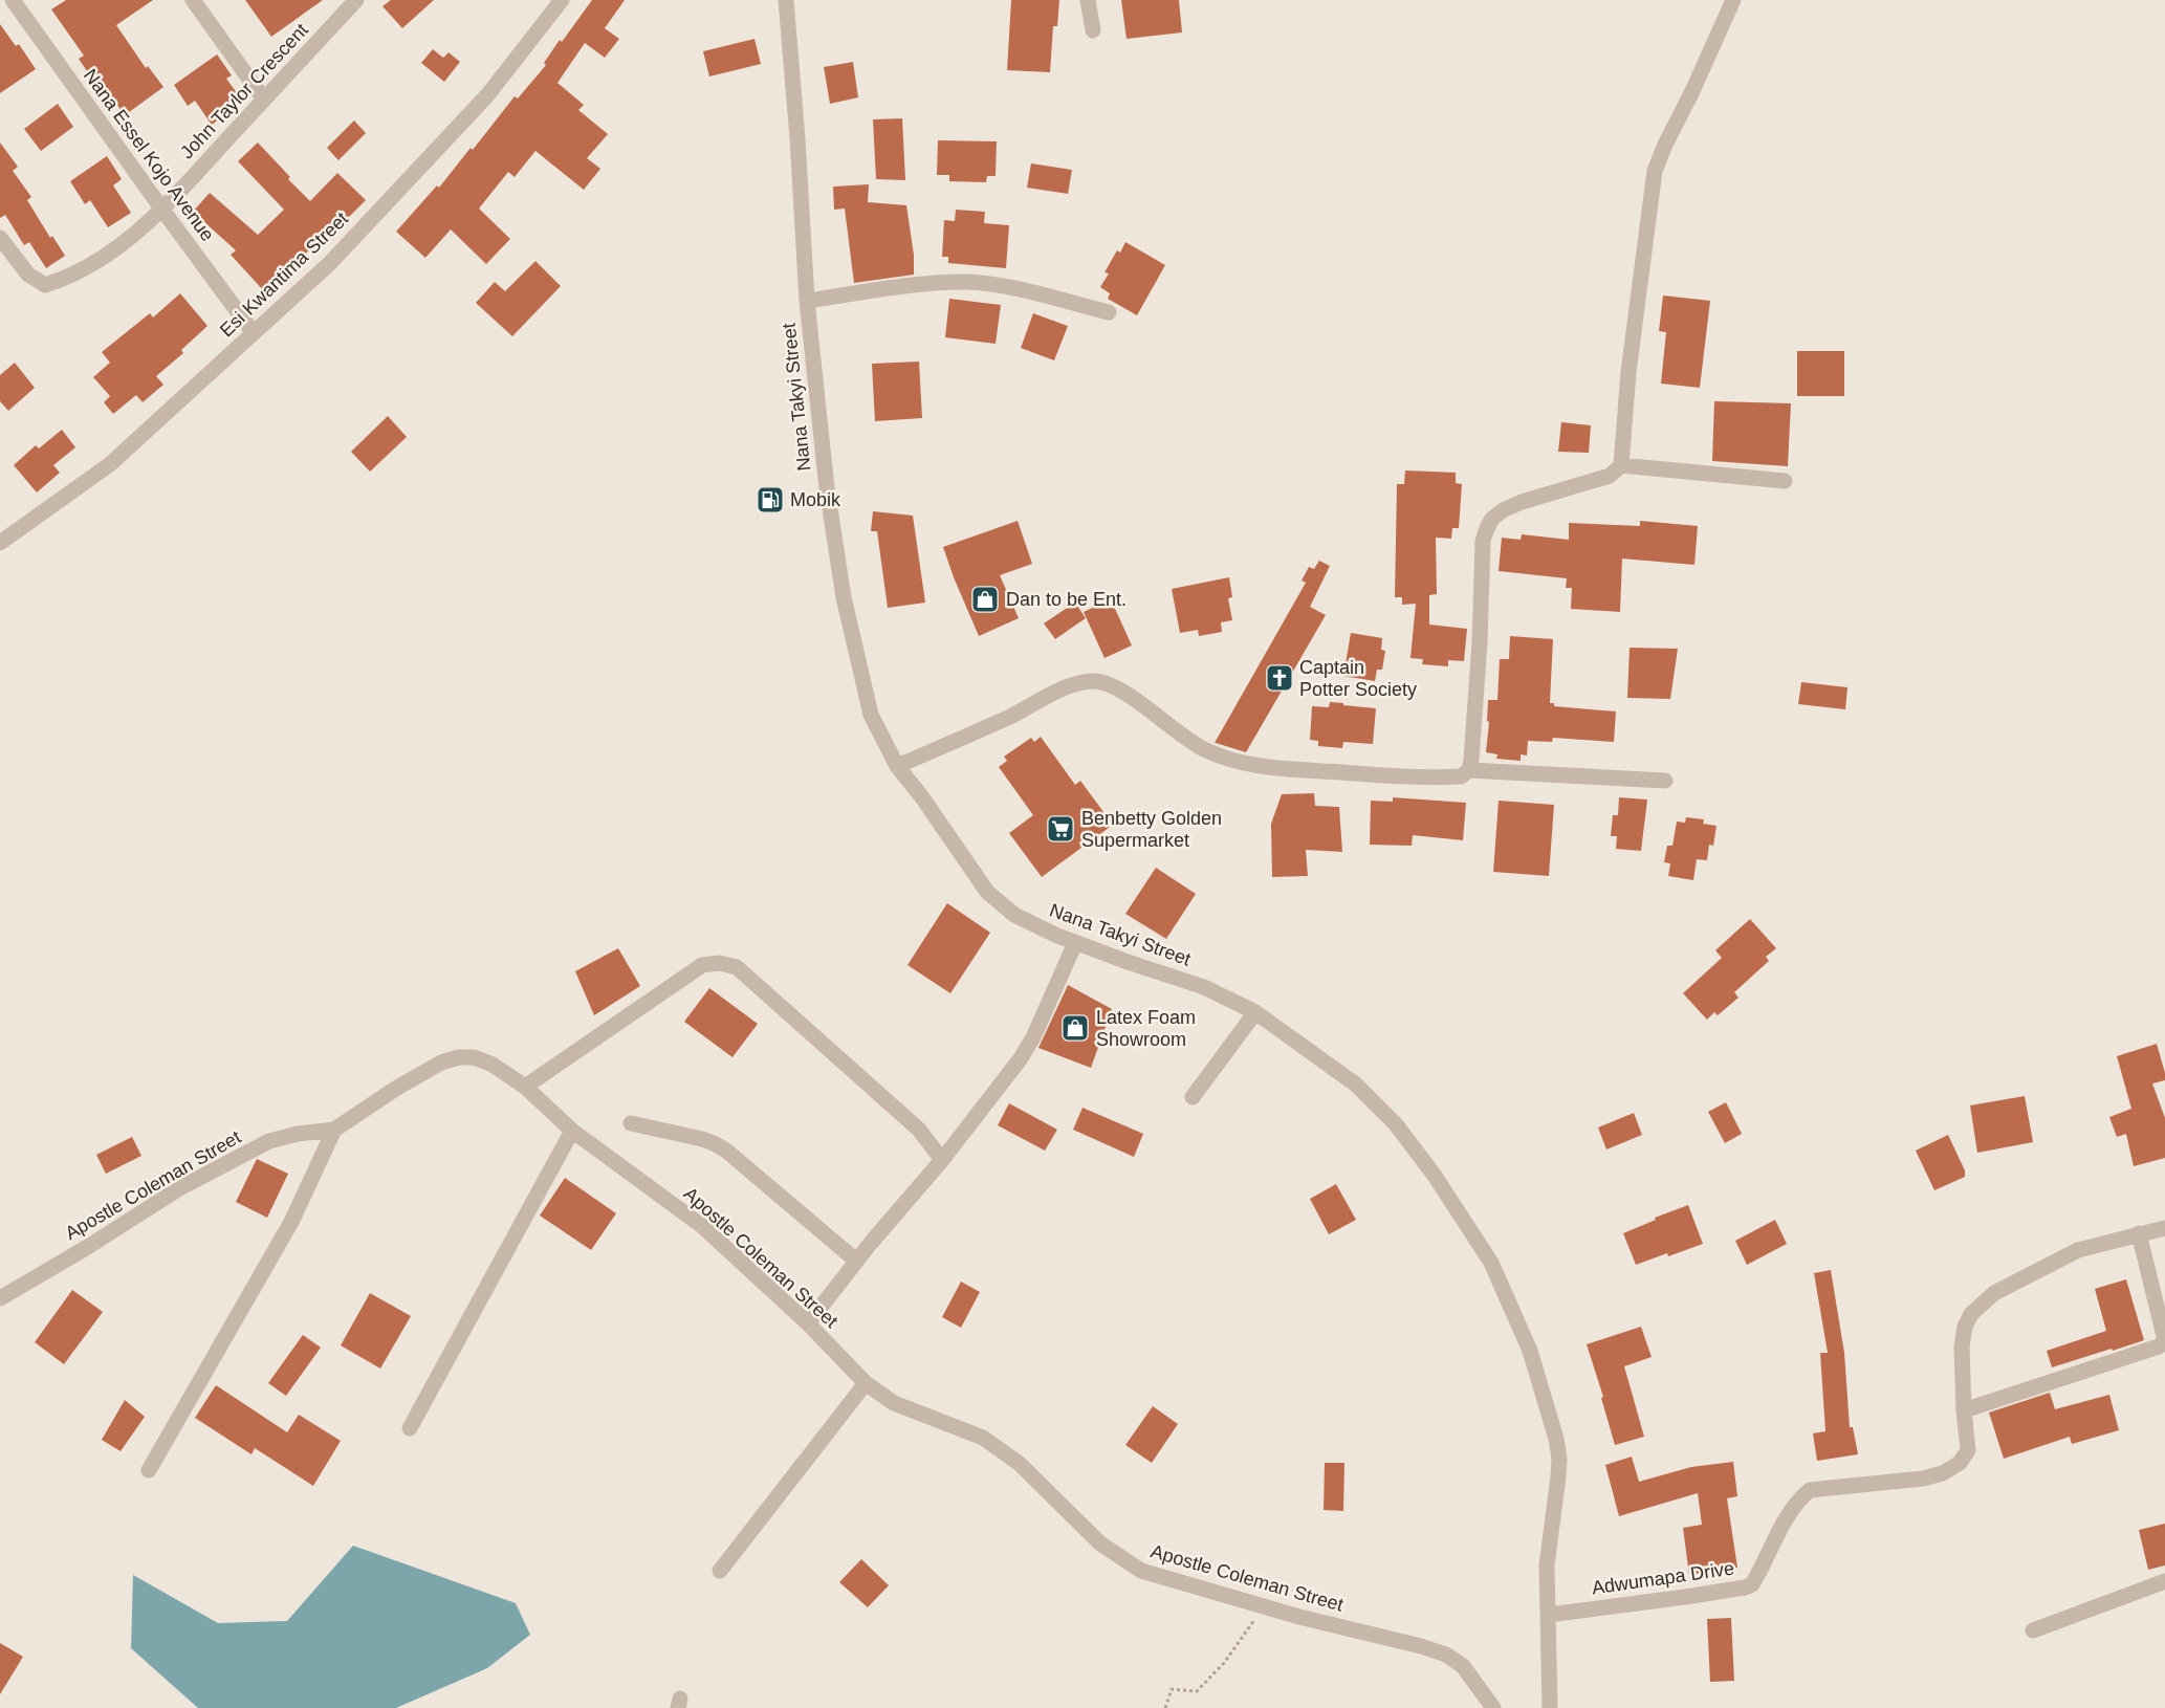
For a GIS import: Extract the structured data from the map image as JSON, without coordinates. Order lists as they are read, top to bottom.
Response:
{
  "streets": {
    "street": [
      "John Taylor Crescent",
      "Nana Essel Kojo Avenue",
      "Esi Kwantima Street",
      "Nana Takyi Street",
      "Apostle Coleman Street",
      "Adwumapa Drive"
    ]
  },
  "crossings": [
    ["John Taylor Crescent", "Nana Essel Kojo Avenue"],
    ["Nana Essel Kojo Avenue", "Esi Kwantima Street"],
    ["Nana Takyi Street", "Adwumapa Drive"]
  ],
  "places": {
    "fuel station": ["Mobik"],
    "shop": ["Dan to be Ent.", "Latex Foam Showroom"],
    "church": ["Captain Potter Society"],
    "supermarket": ["Benbetty Golden Supermarket"]
  }
}
